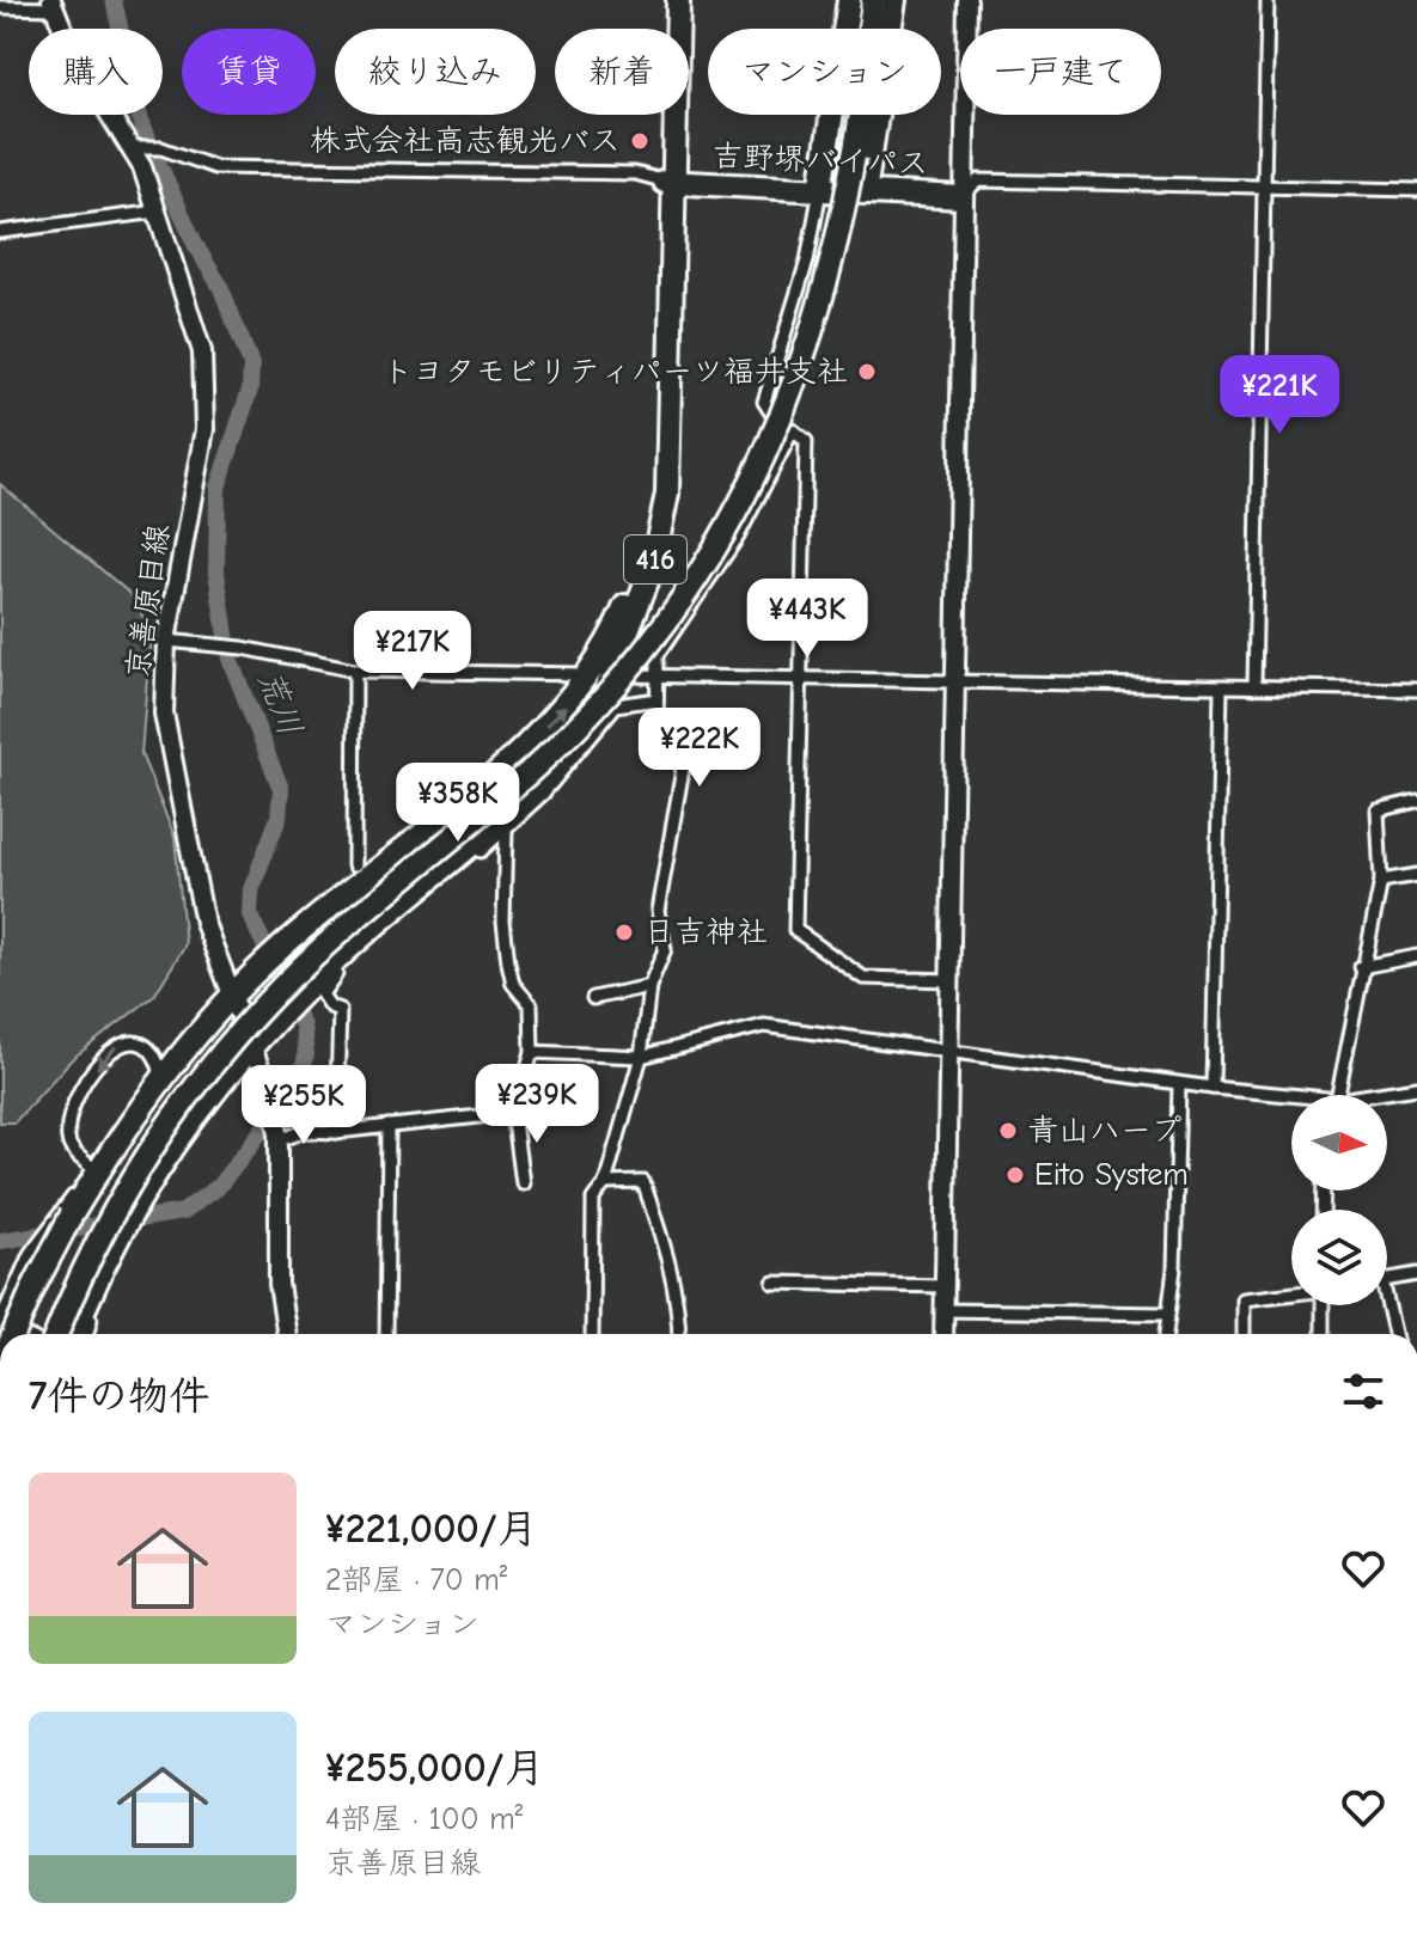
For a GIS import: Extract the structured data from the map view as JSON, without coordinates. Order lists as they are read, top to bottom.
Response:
{
  "streets": {
    "highway": ["吉野堺バイパス", "416"],
    "main road": ["京善原目線"]
  },
  "crossings": [
    ["吉野堺バイパス", "京善原目線"]
  ],
  "water": ["荒川"],
  "places": [
    "株式会社高志観光バス",
    "トヨタモビリティパーツ福井支社",
    "日吉神社",
    "青山ハープ",
    "Eito System"
  ],
  "north": "right",
  "page": {
    "chip": [
      "購入",
      "賃貸",
      "絞り込み",
      "新着",
      "マンション",
      "一戸建て"
    ],
    "price": [
      "¥221K",
      "¥443K",
      "¥217K",
      "¥222K",
      "¥358K",
      "¥239K",
      "¥255K"
    ],
    "heading": "7件の物件",
    "list": [
      {
        "name": "¥221,000/月",
        "note": "2部屋 · 70 m² · マンション"
      },
      {
        "name": "¥255,000/月",
        "note": "4部屋 · 100 m² · 京善原目線"
      }
    ]
  }
}
